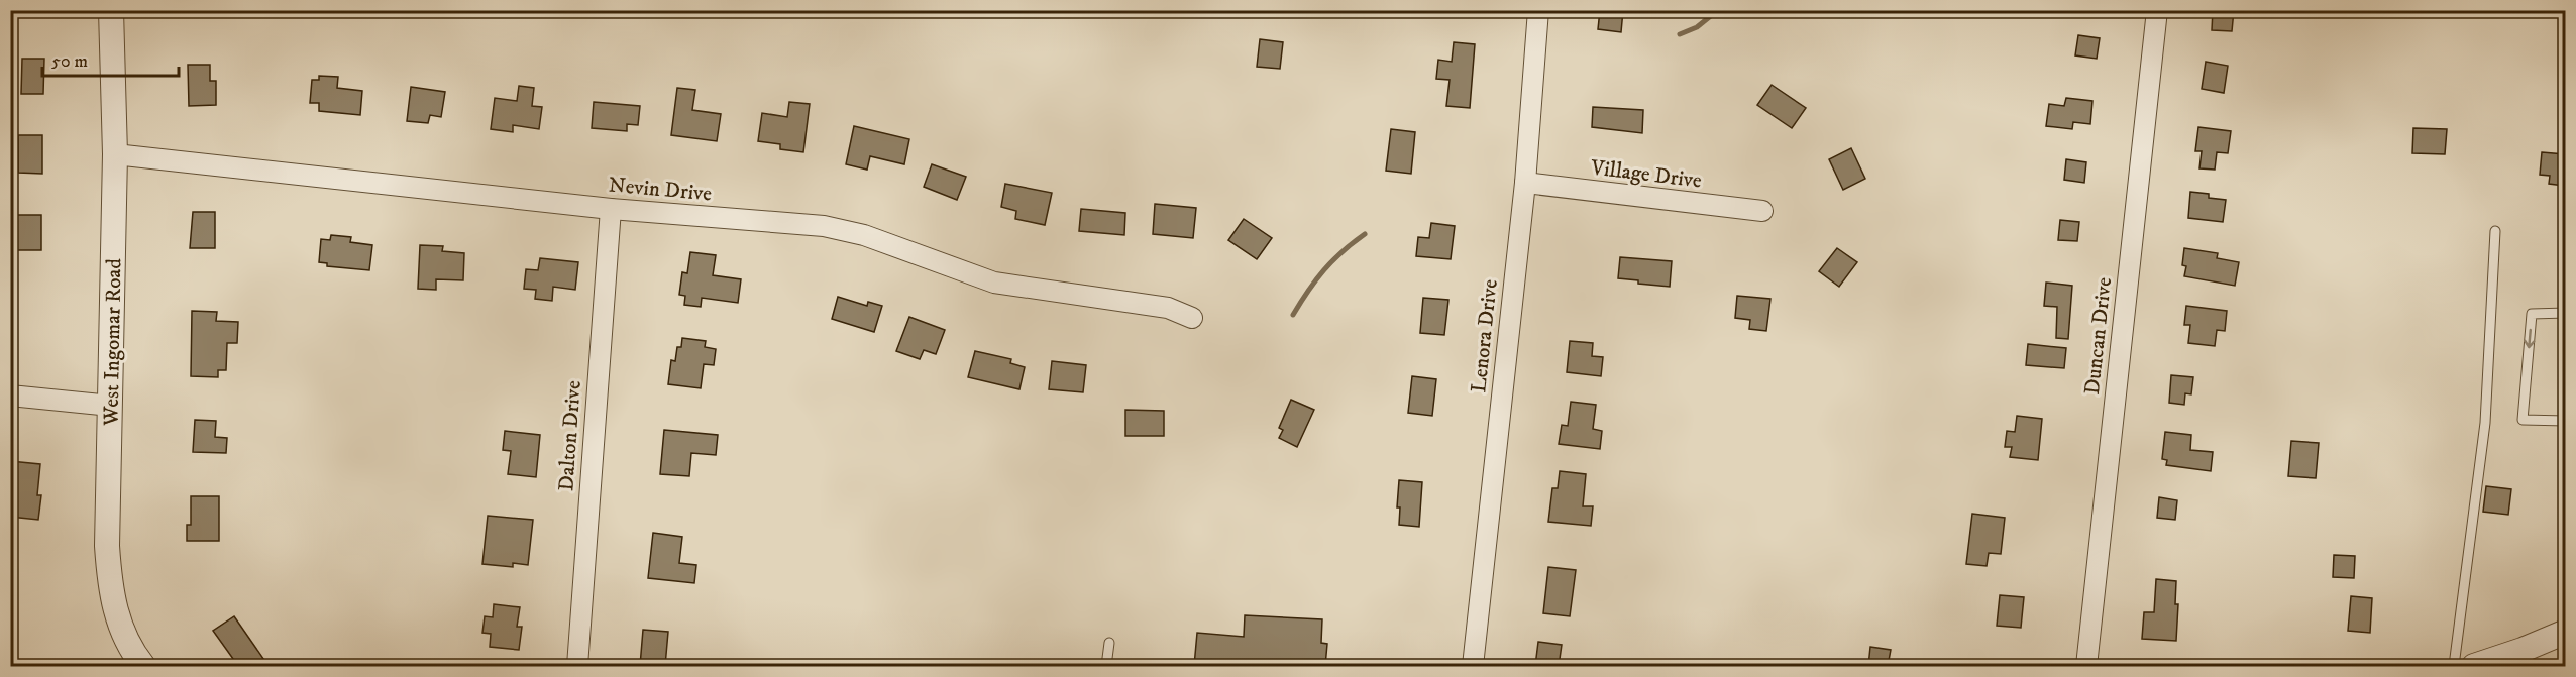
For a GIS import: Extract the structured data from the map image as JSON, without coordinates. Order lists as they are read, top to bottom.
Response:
{
  "streets": {
    "street": [
      "Village Drive",
      "Nevin Drive",
      "Lenora Drive",
      "Duncan Drive",
      "West Ingomar Road",
      "Dalton Drive"
    ]
  },
  "crossings": [
    ["Village Drive", "Lenora Drive"],
    ["Nevin Drive", "West Ingomar Road"],
    ["Nevin Drive", "Dalton Drive"]
  ],
  "scale_bar": "50 m"
}
